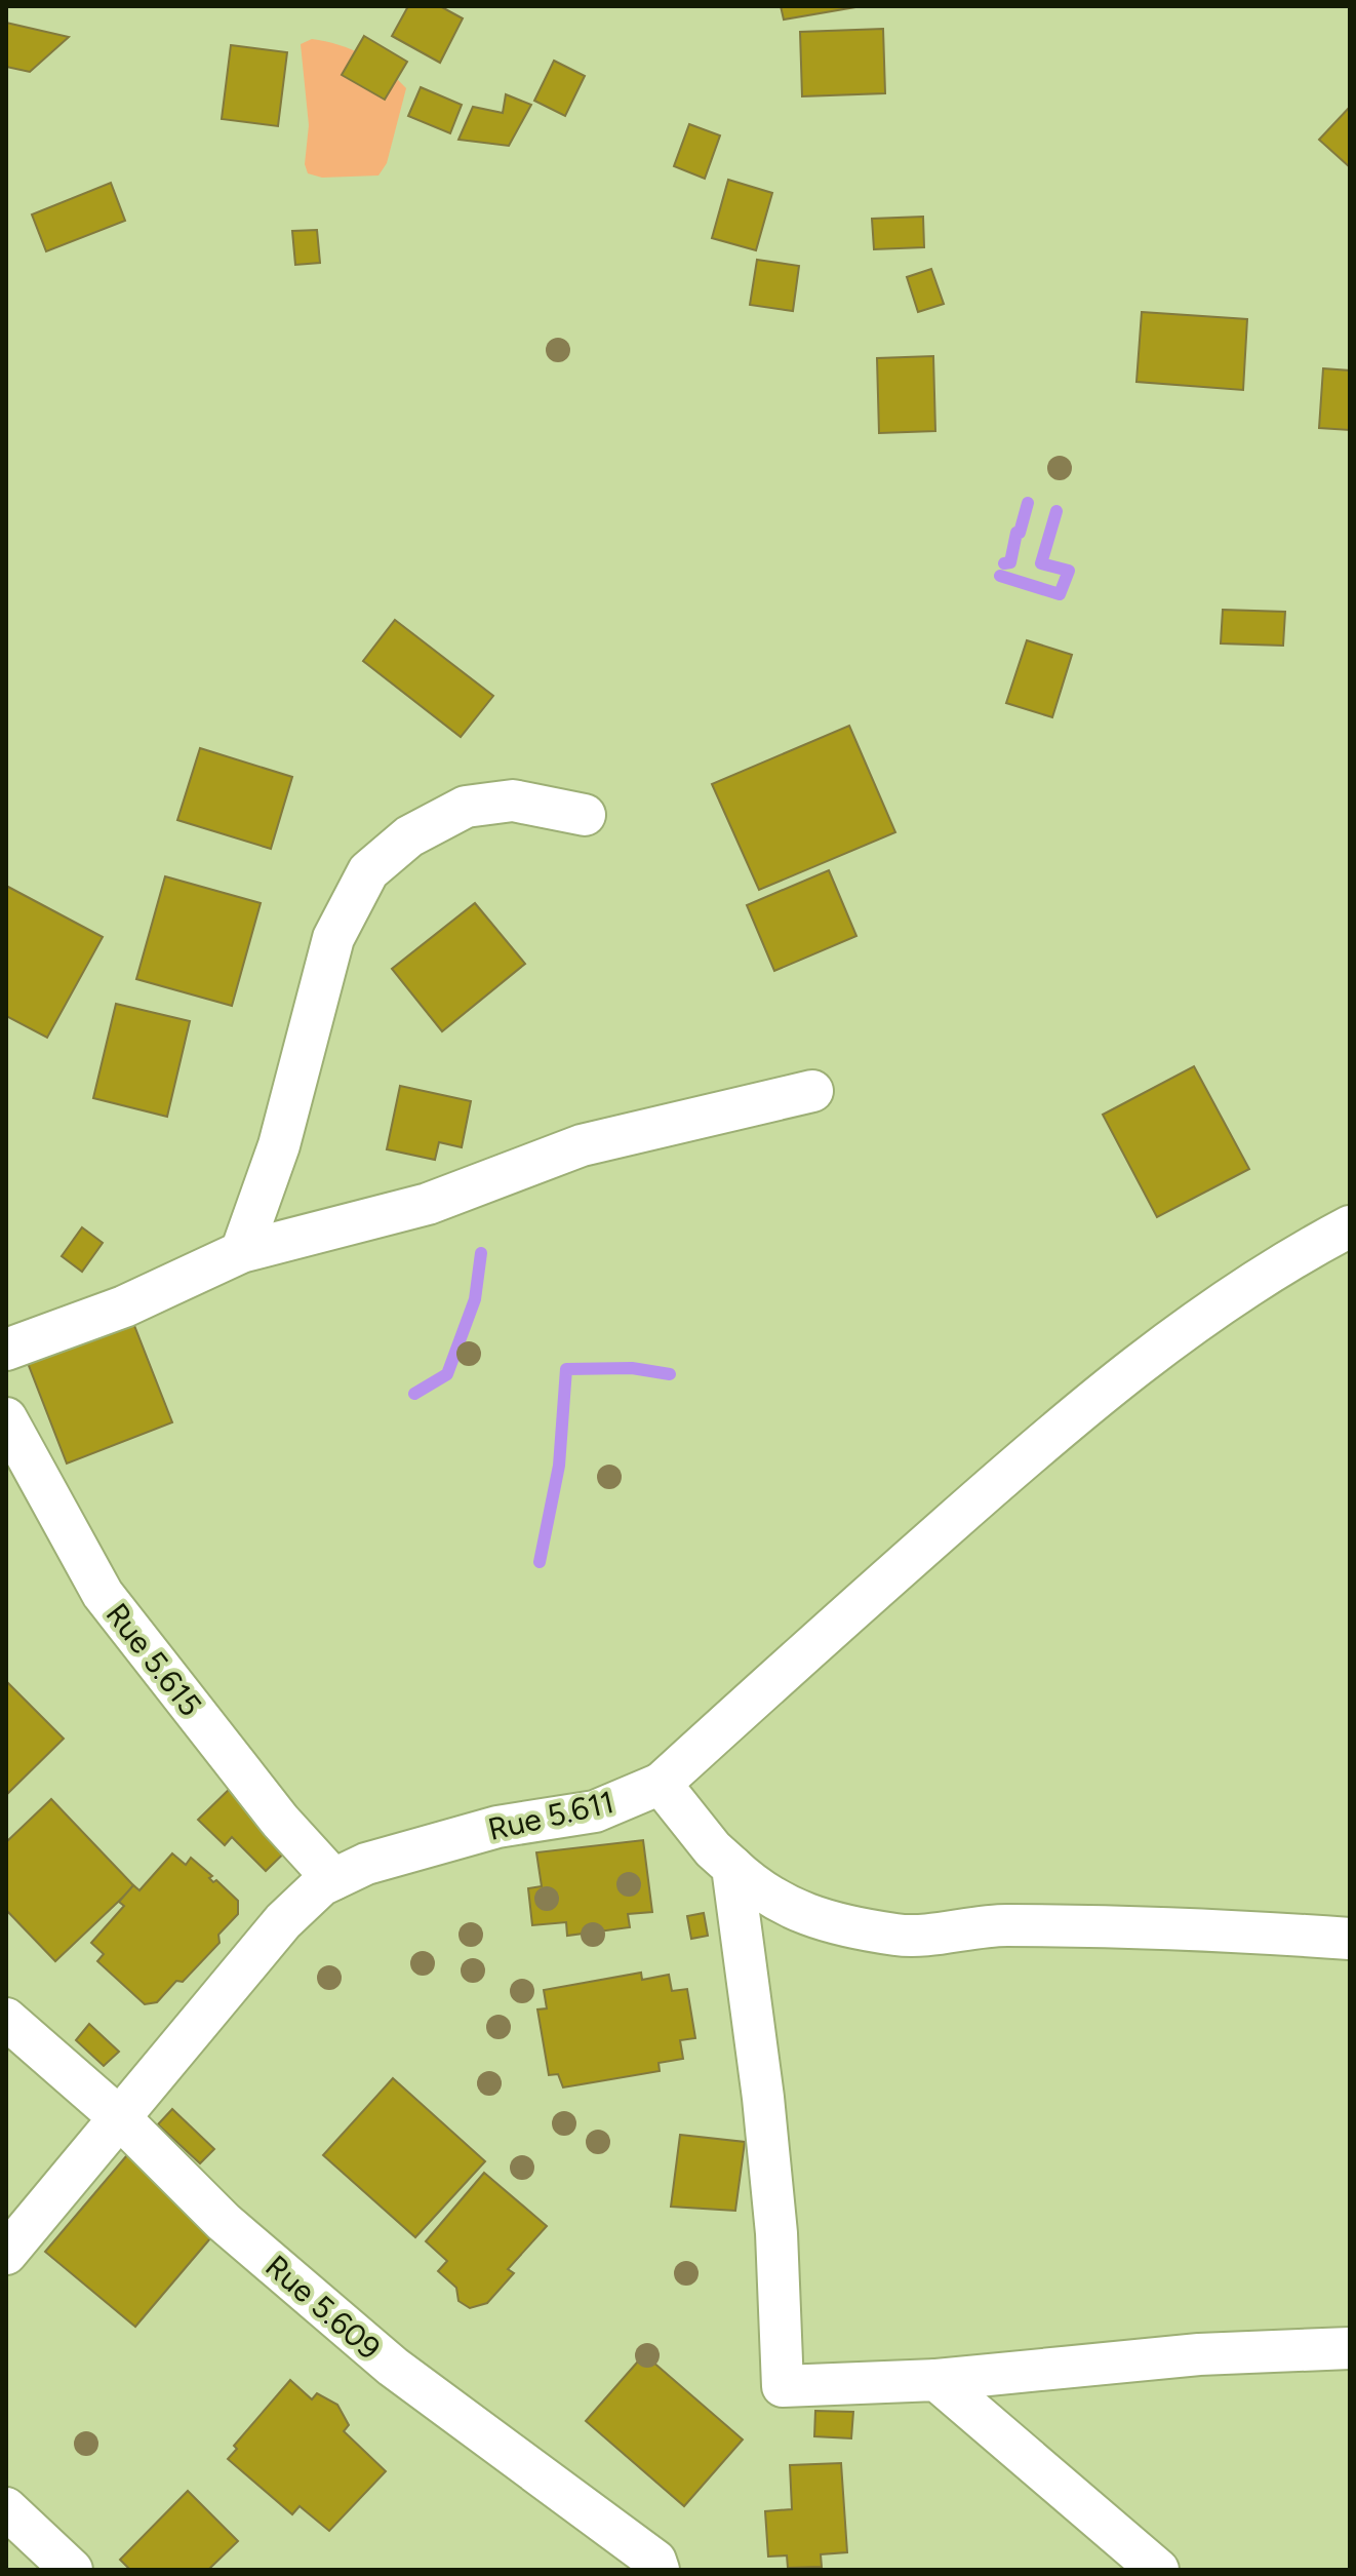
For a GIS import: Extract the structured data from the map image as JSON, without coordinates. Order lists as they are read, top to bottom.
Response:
{
  "streets": {
    "street": ["Rue 5.615", "Rue 5.611", "Rue 5.609"]
  },
  "crossings": [
    ["Rue 5.615", "Rue 5.611"],
    ["Rue 5.611", "Rue 5.609"]
  ]
}
